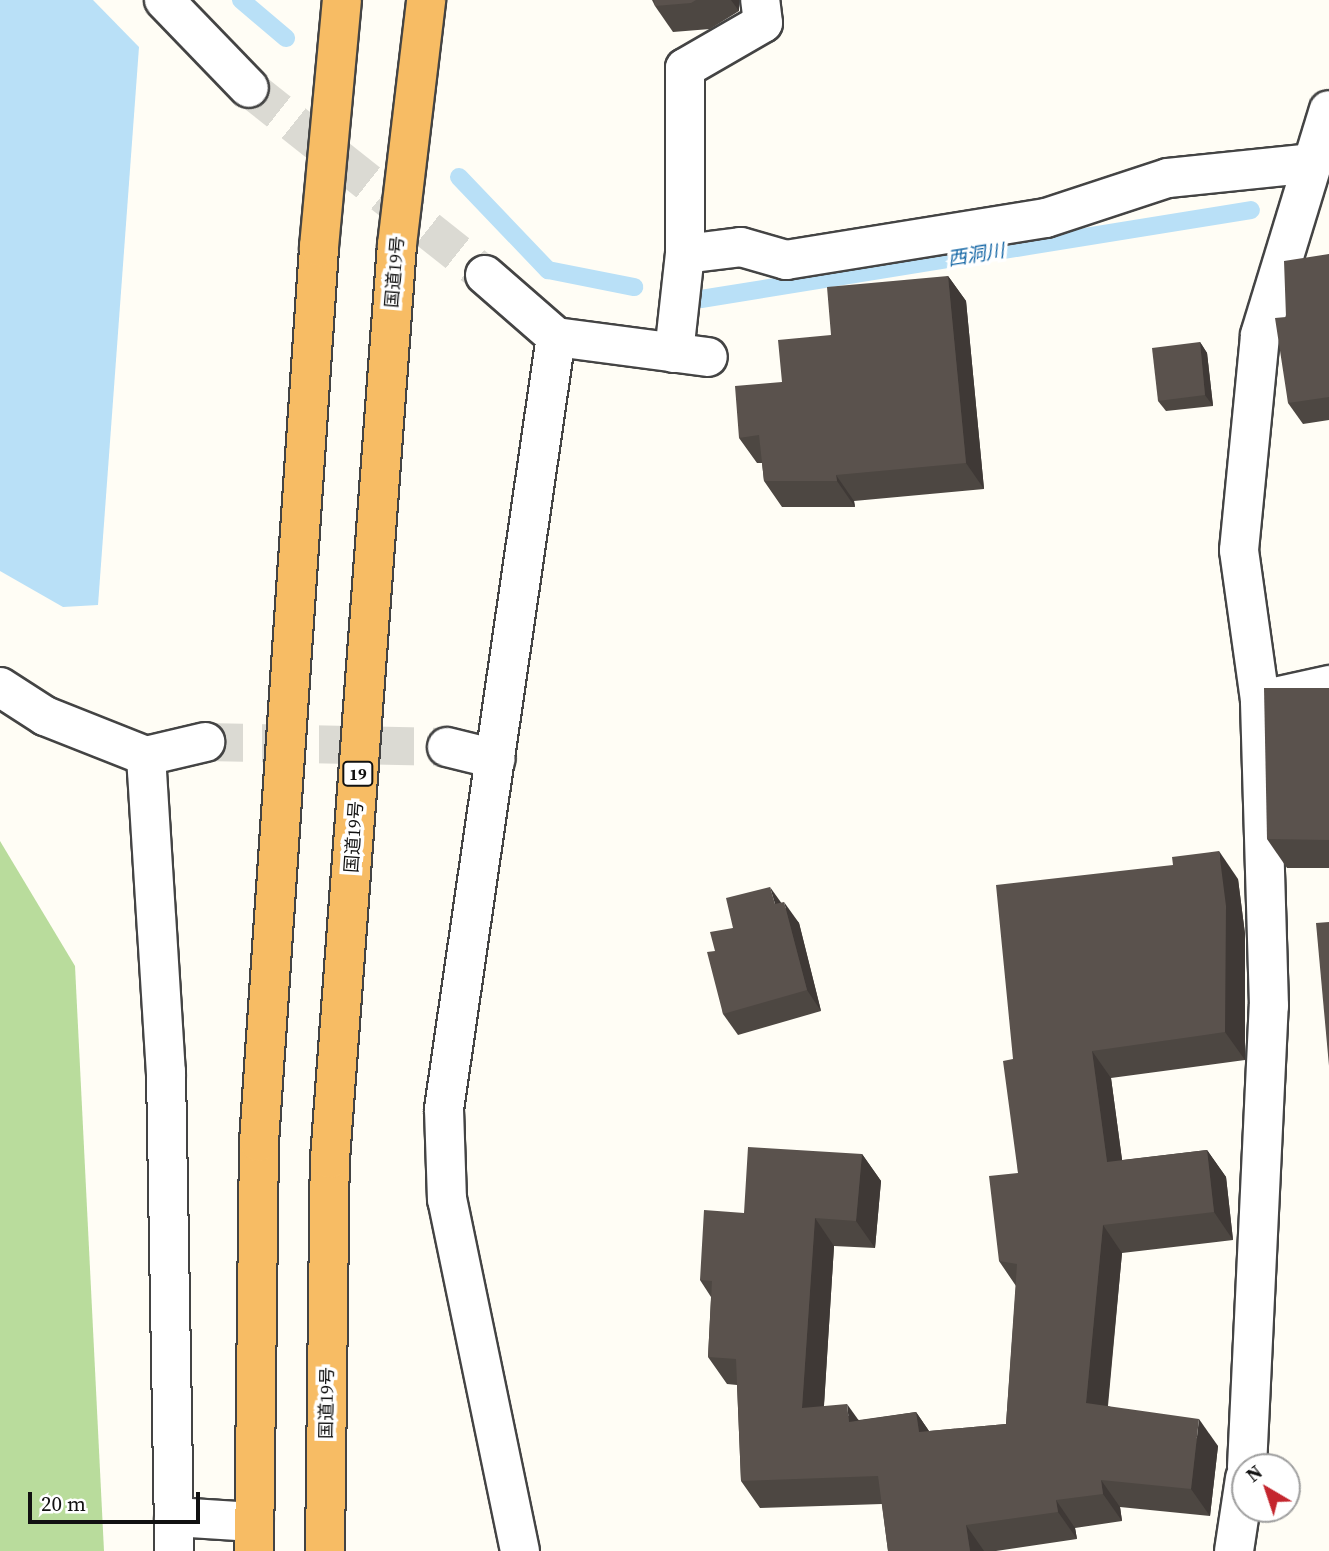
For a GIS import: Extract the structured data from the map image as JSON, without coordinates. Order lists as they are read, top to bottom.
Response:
{
  "streets": {
    "highway": ["国道19号", "19"]
  },
  "water": ["西洞川"],
  "scale_bar": "20 m",
  "north": "top left"
}
